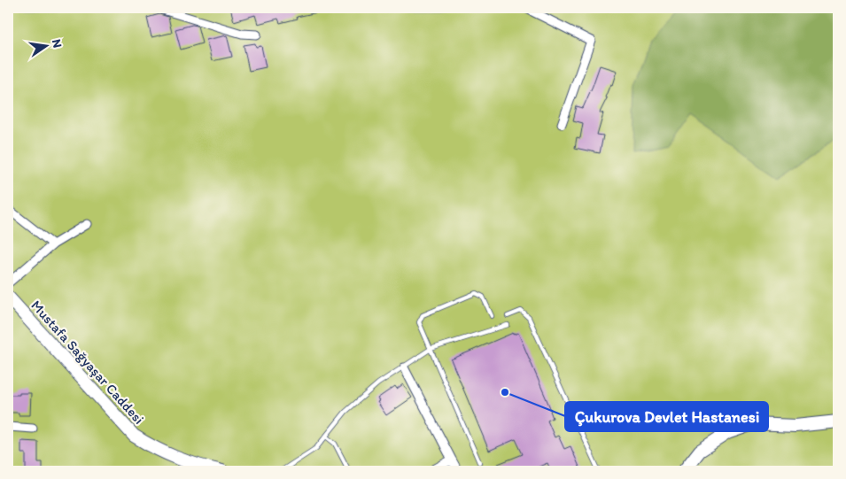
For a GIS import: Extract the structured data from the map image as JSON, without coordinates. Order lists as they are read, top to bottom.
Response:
{
  "streets": {
    "street": ["Mustafa Sağyaşar Caddesi"]
  },
  "places": ["Çukurova Devlet Hastanesi"],
  "north": "right"
}
